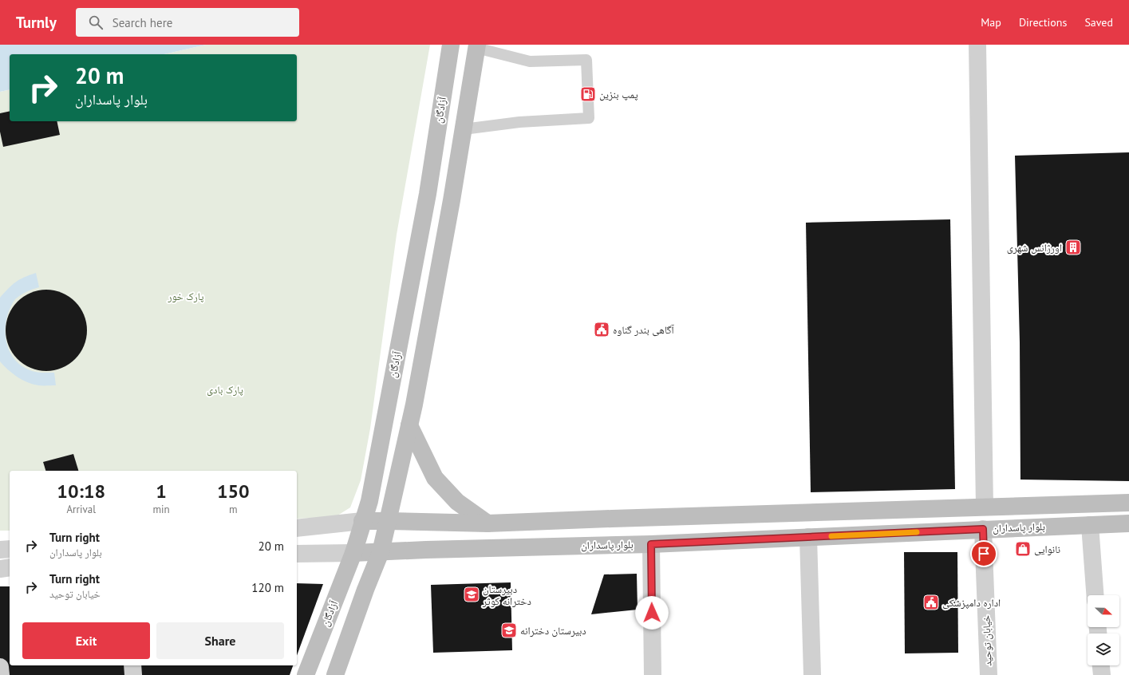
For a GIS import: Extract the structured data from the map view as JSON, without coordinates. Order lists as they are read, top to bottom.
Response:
{
  "streets": {
    "main road": ["آزادگان", "بلوار پاسداران"],
    "street": ["خیابان توحید"]
  },
  "crossings": [
    ["آزادگان", "بلوار پاسداران"],
    ["بلوار پاسداران", "خیابان توحید"]
  ],
  "parks": ["پارک خور", "پارک بادی"],
  "places": {
    "fuel station": ["پمپ بنزین"],
    "building": ["اورژانس شهری"],
    "public building": ["آگاهی بندر گناوه", "اداره دامپزشکی"],
    "shop": ["نانوایی"],
    "school or university": ["دبیرستان دخترانه کوثر", "دبیرستان دخترانه"]
  },
  "north": "right",
  "page": {
    "header": "Turnly",
    "search": "Search here",
    "nav": ["Map", "Directions", "Saved"],
    "turn": ["20 m", "بلوار پاسداران"],
    "eta": [
      "10:18",
      "Arrival",
      "1",
      "min",
      "150",
      "m"
    ],
    "list": [
      {
        "name": "Turn right",
        "note": "بلوار پاسداران",
        "value": "20 m"
      },
      {
        "name": "Turn right",
        "note": "خیابان توحید",
        "value": "120 m"
      }
    ],
    "buttons": ["Exit", "Share"]
  }
}
